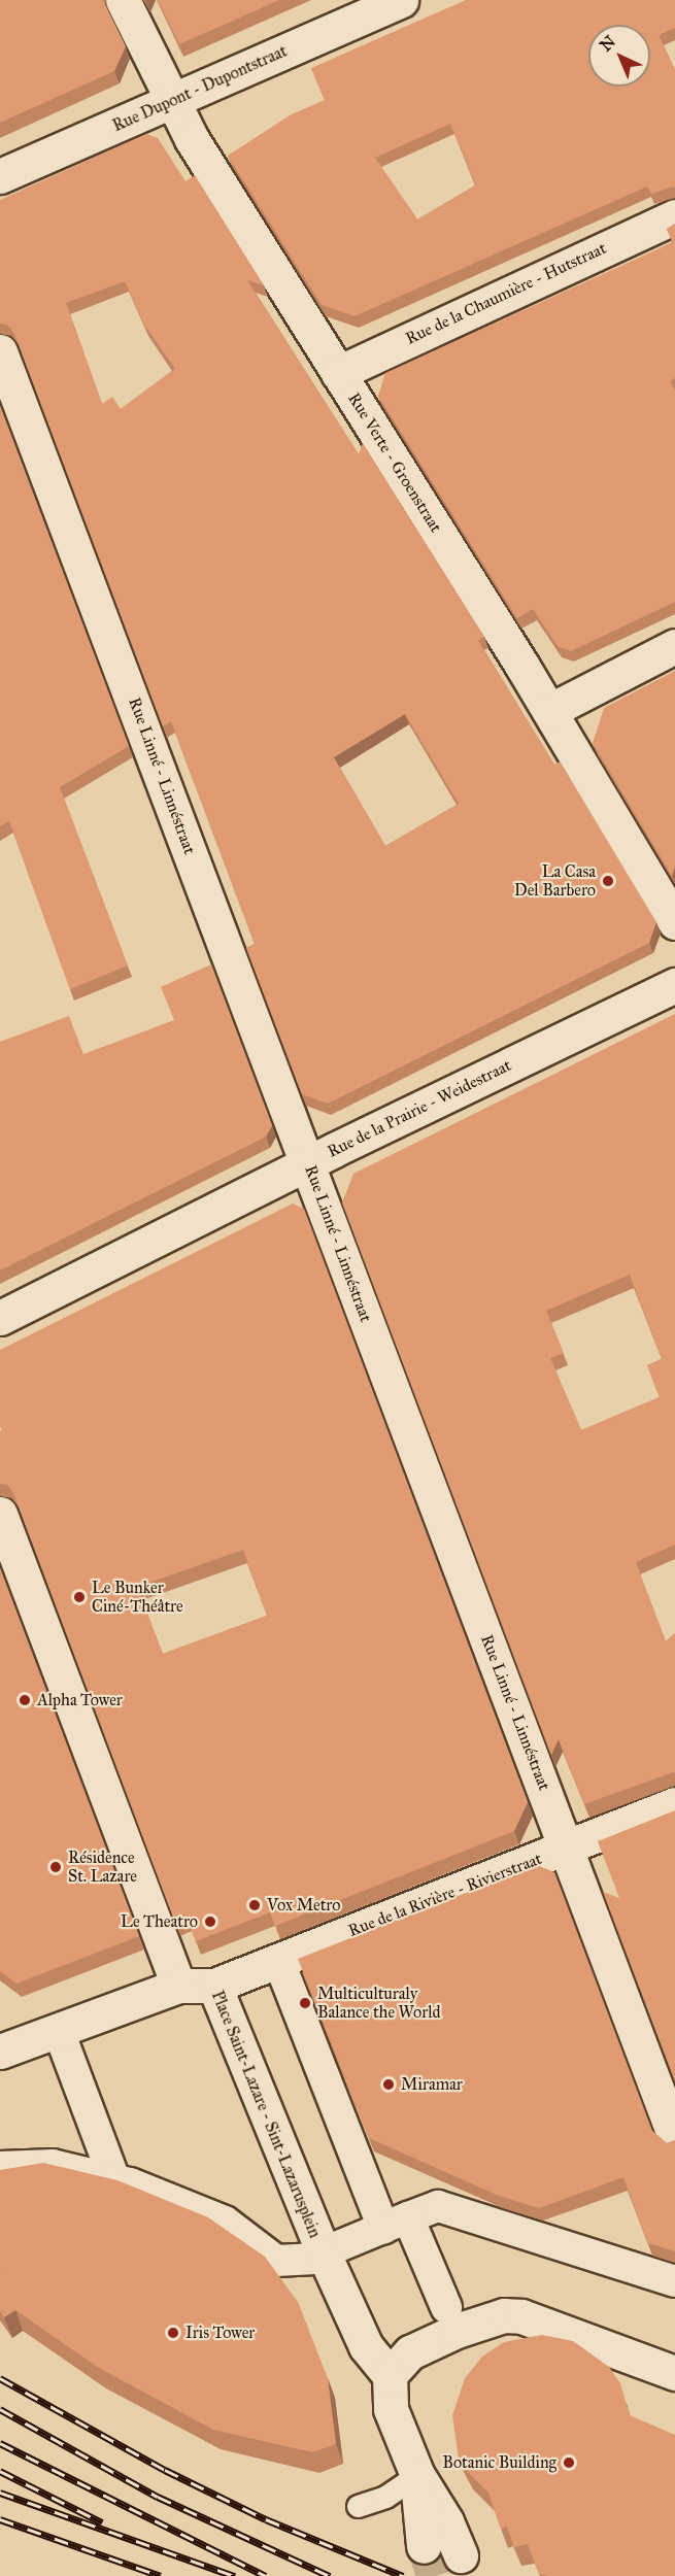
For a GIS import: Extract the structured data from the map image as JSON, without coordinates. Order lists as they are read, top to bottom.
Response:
{
  "streets": {
    "street": [
      "Rue Dupont - Dupontstraat",
      "Rue de la Chaumière - Hutstraat",
      "Rue Verte - Groenstraat",
      "Rue Linné - Linnéstraat",
      "Rue de la Prairie - Weidestraat",
      "Rue de la Rivière - Rivierstraat",
      "Place Saint-Lazare - Sint-Lazarusplein"
    ]
  },
  "crossings": [
    ["Rue Dupont - Dupontstraat", "Rue Verte - Groenstraat"],
    ["Rue de la Chaumière - Hutstraat", "Rue Verte - Groenstraat"],
    ["Rue Linné - Linnéstraat", "Rue de la Prairie - Weidestraat"],
    ["Rue Linné - Linnéstraat", "Rue de la Rivière - Rivierstraat"],
    ["Rue de la Rivière - Rivierstraat", "Place Saint-Lazare - Sint-Lazarusplein"]
  ],
  "places": [
    "La Casa Del Barbero",
    "Le Bunker Ciné-Théâtre",
    "Alpha Tower",
    "Résidence St. Lazare",
    "Vox Metro",
    "Le Theatro",
    "Multiculturaly Balance the World",
    "Miramar",
    "Iris Tower",
    "Botanic Building"
  ],
  "north": "top left"
}
